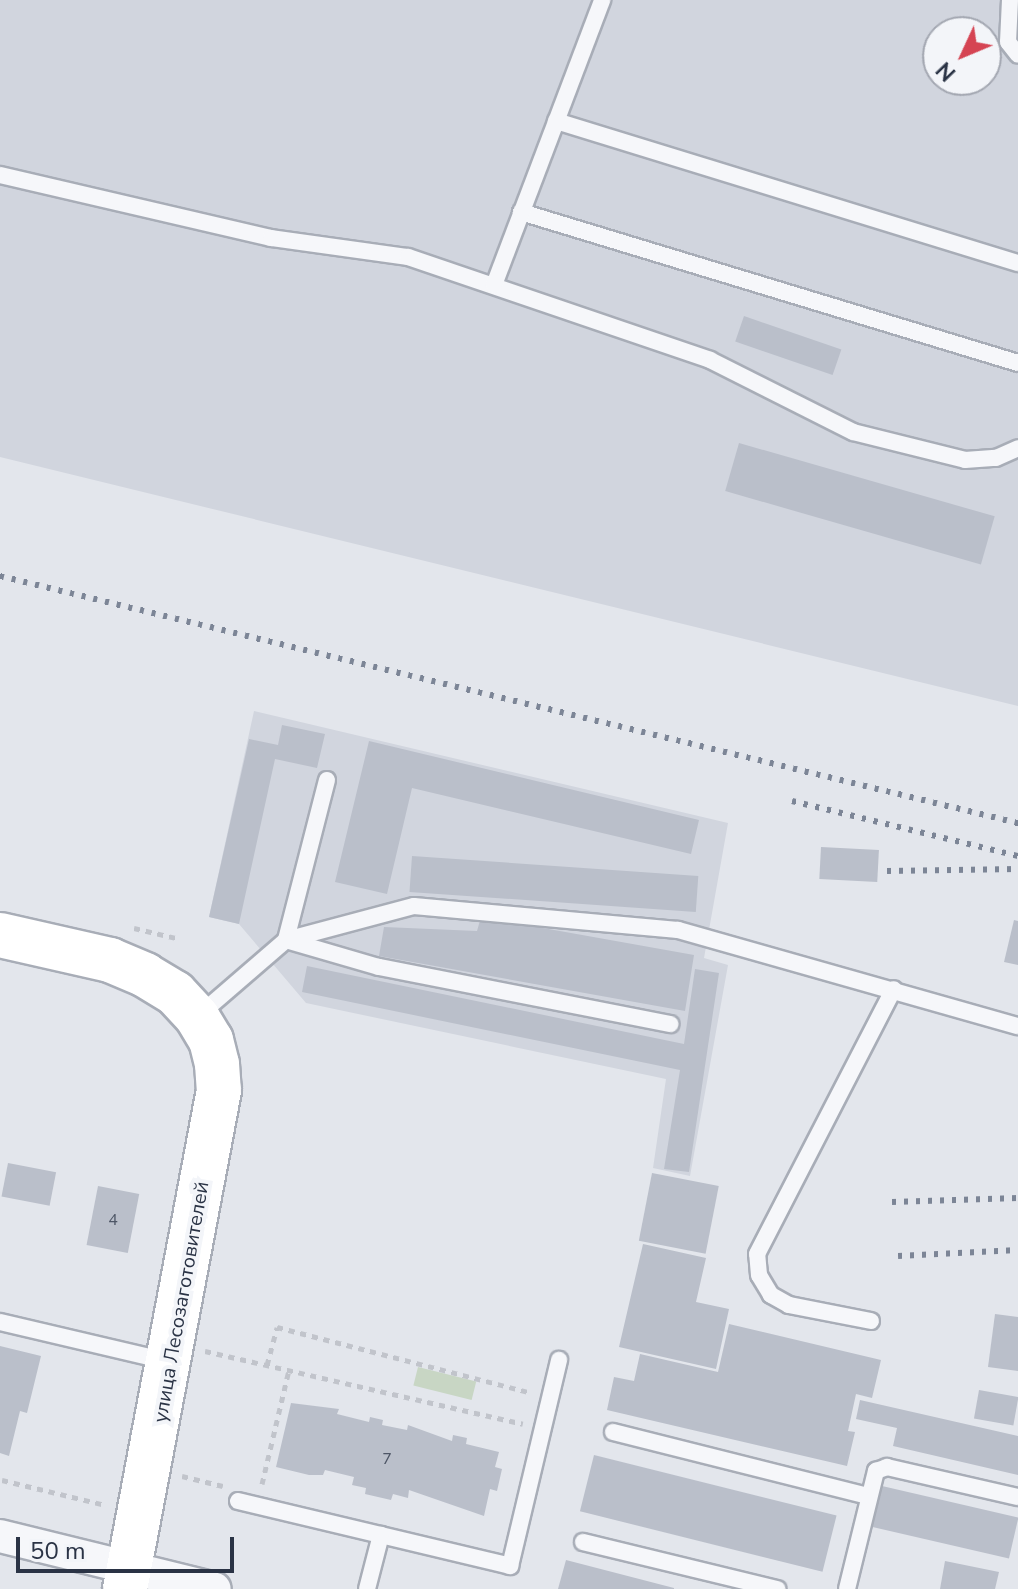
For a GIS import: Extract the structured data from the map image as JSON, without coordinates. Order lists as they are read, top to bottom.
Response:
{
  "streets": {
    "main road": ["улица Лесозаготовителей"]
  },
  "house_numbers": ["4", "7"],
  "scale_bar": "50 m",
  "north": "bottom left"
}
